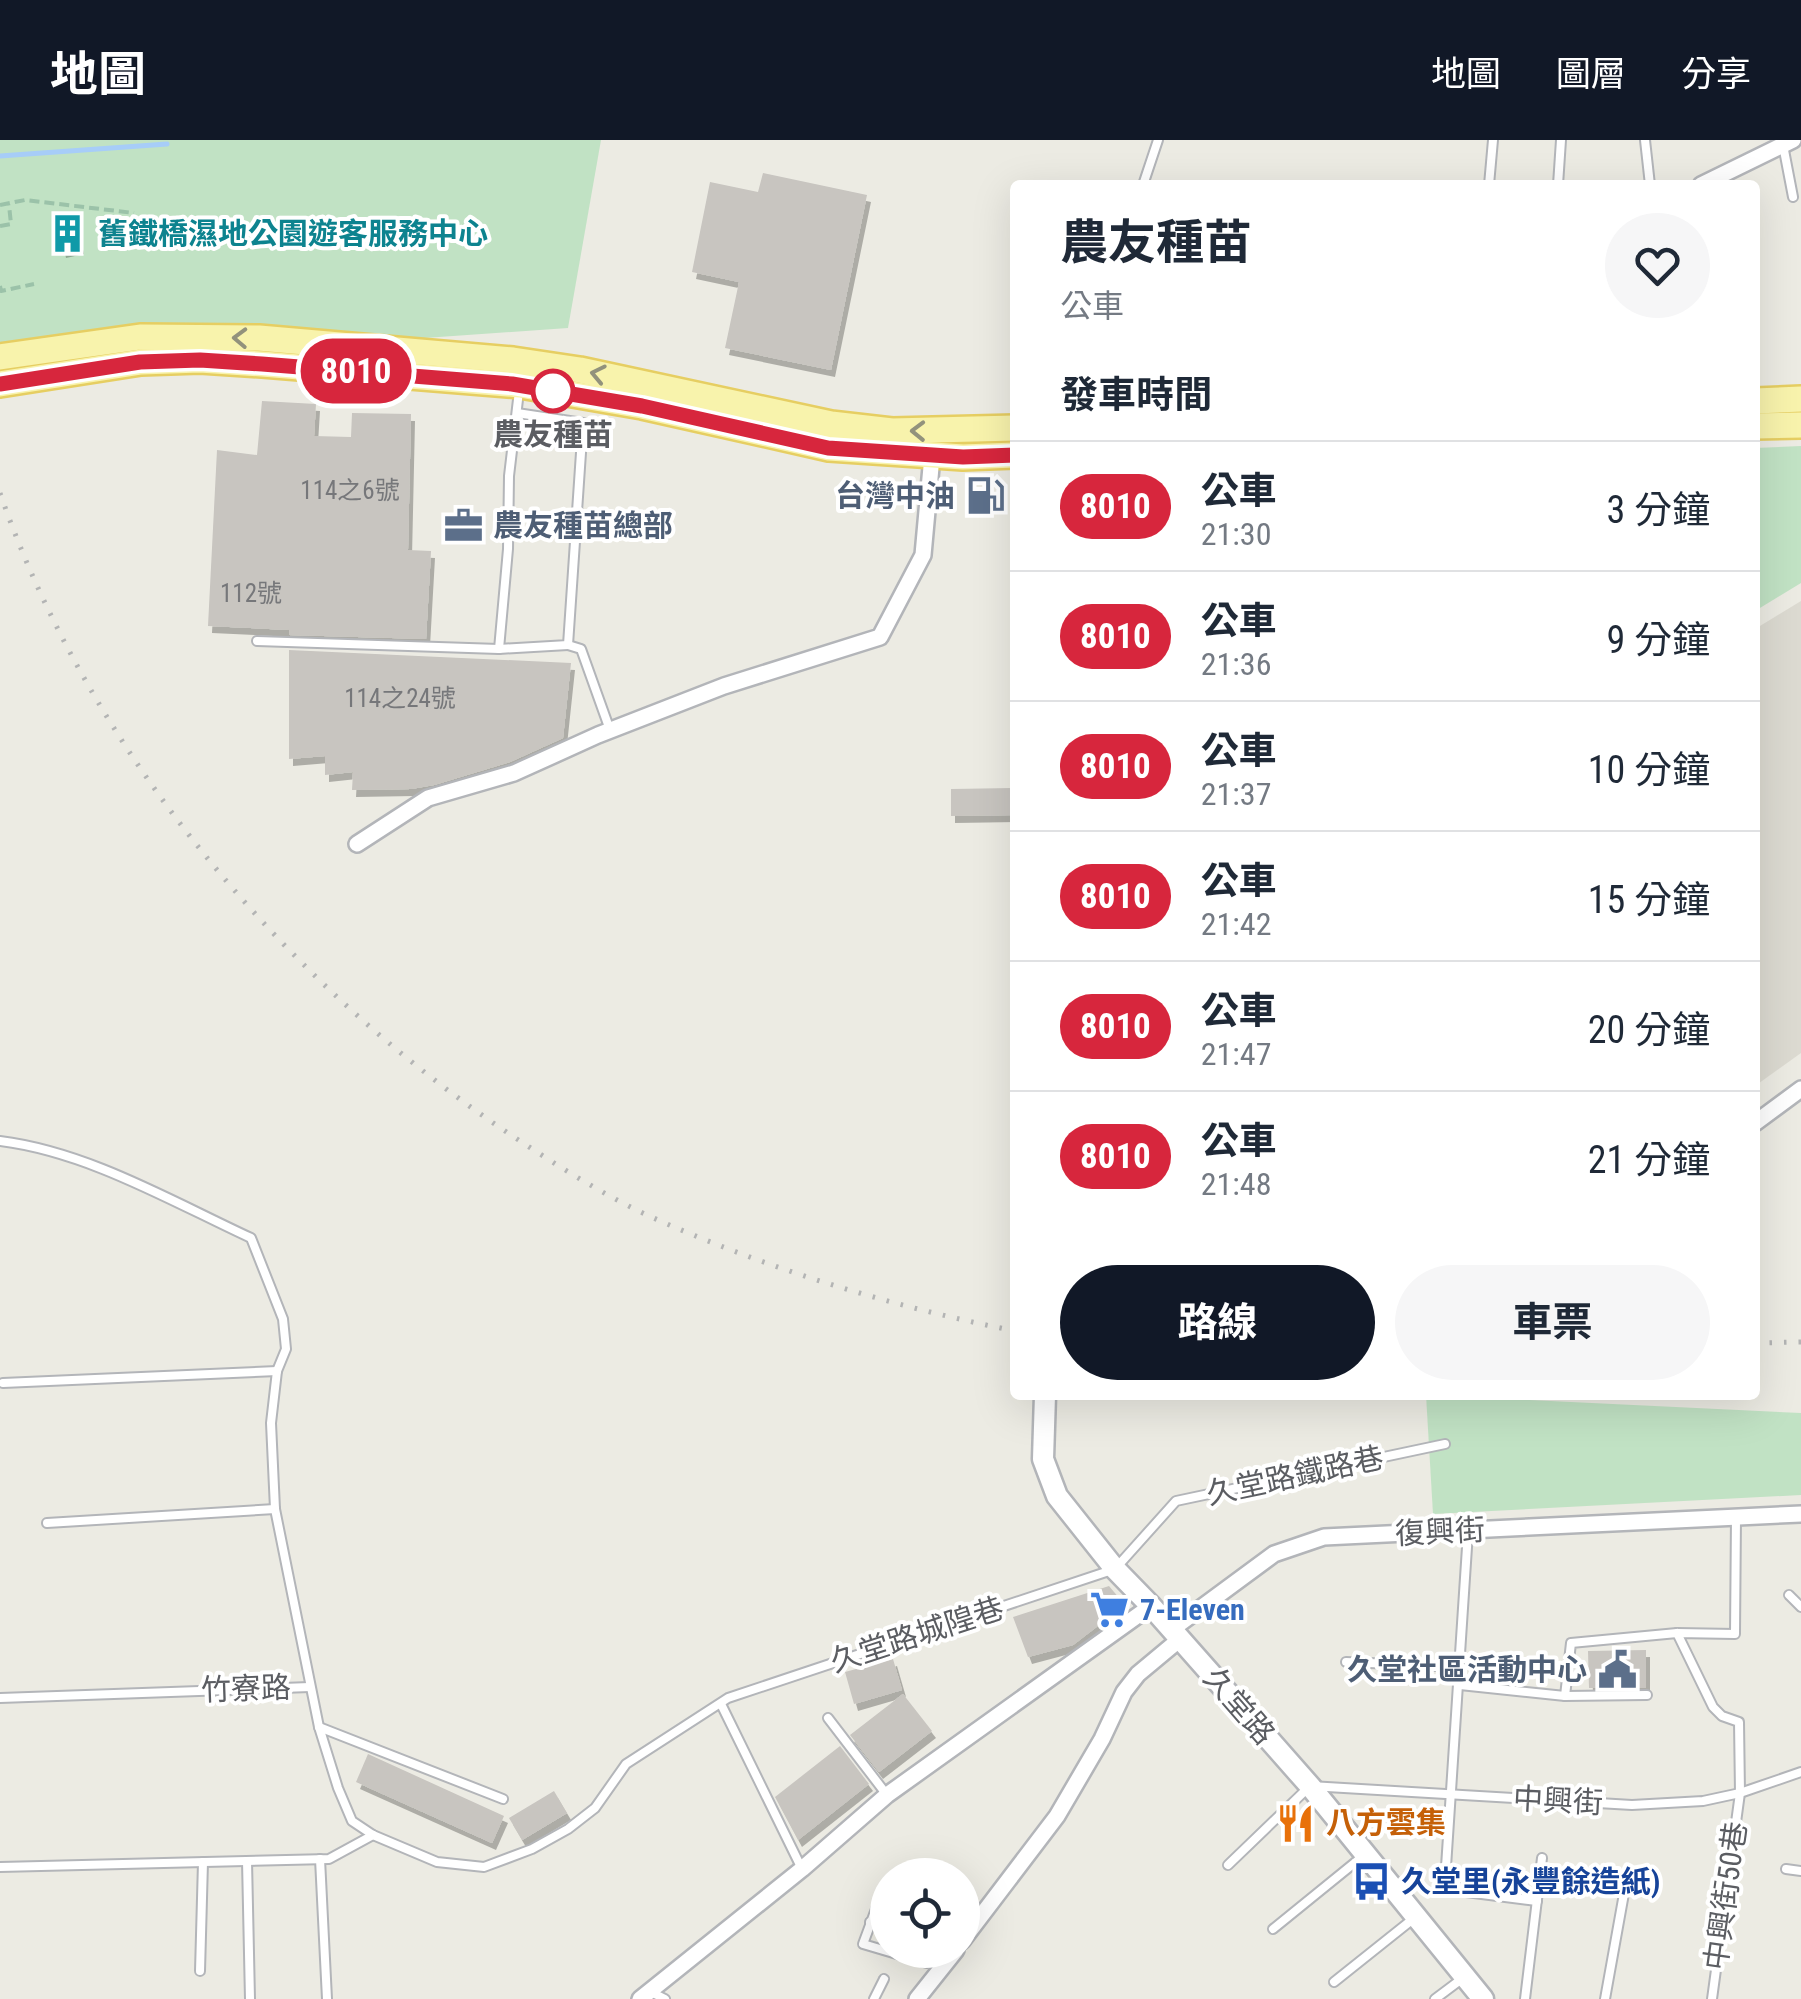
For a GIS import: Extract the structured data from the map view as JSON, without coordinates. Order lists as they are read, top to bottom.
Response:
{
  "streets": {
    "street": ["復興街", "久堂路"],
    "lane": [
      "久堂路鐵路巷",
      "久堂路城隍巷",
      "竹寮路",
      "中興街",
      "中興街50巷"
    ]
  },
  "crossings": [
    ["久堂路鐵路巷", "久堂路城隍巷"],
    ["久堂路鐵路巷", "久堂路"],
    ["復興街", "久堂路"],
    ["久堂路城隍巷", "竹寮路"],
    ["久堂路城隍巷", "久堂路"],
    ["久堂路", "中興街"],
    ["中興街", "中興街50巷"]
  ],
  "places": {
    "building": ["舊鐵橋濕地公園遊客服務中心"],
    "other": ["農友種苗"],
    "fuel station": ["台灣中油"],
    "office": ["農友種苗總部"],
    "supermarket": ["7-Eleven"],
    "public building": ["久堂社區活動中心"],
    "restaurant": ["八方雲集"],
    "bus stop": ["久堂里(永豐餘造紙)"]
  },
  "lines": ["bus line 8010"],
  "house_numbers": ["114之6號", "112號", "114之24號"],
  "page": {
    "header": "地圖",
    "nav": ["地圖", "圖層", "分享"],
    "on_map": "8010",
    "heading": [
      ["農友種苗", "公車"],
      "發車時間"
    ],
    "list": [
      {
        "mark": "8010",
        "name": "公車",
        "note": "21:30",
        "value": "3 分鐘"
      },
      {
        "mark": "8010",
        "name": "公車",
        "note": "21:36",
        "value": "9 分鐘"
      },
      {
        "mark": "8010",
        "name": "公車",
        "note": "21:37",
        "value": "10 分鐘"
      },
      {
        "mark": "8010",
        "name": "公車",
        "note": "21:42",
        "value": "15 分鐘"
      },
      {
        "mark": "8010",
        "name": "公車",
        "note": "21:47",
        "value": "20 分鐘"
      },
      {
        "mark": "8010",
        "name": "公車",
        "note": "21:48",
        "value": "21 分鐘"
      }
    ],
    "buttons": ["路線", "車票"]
  }
}
